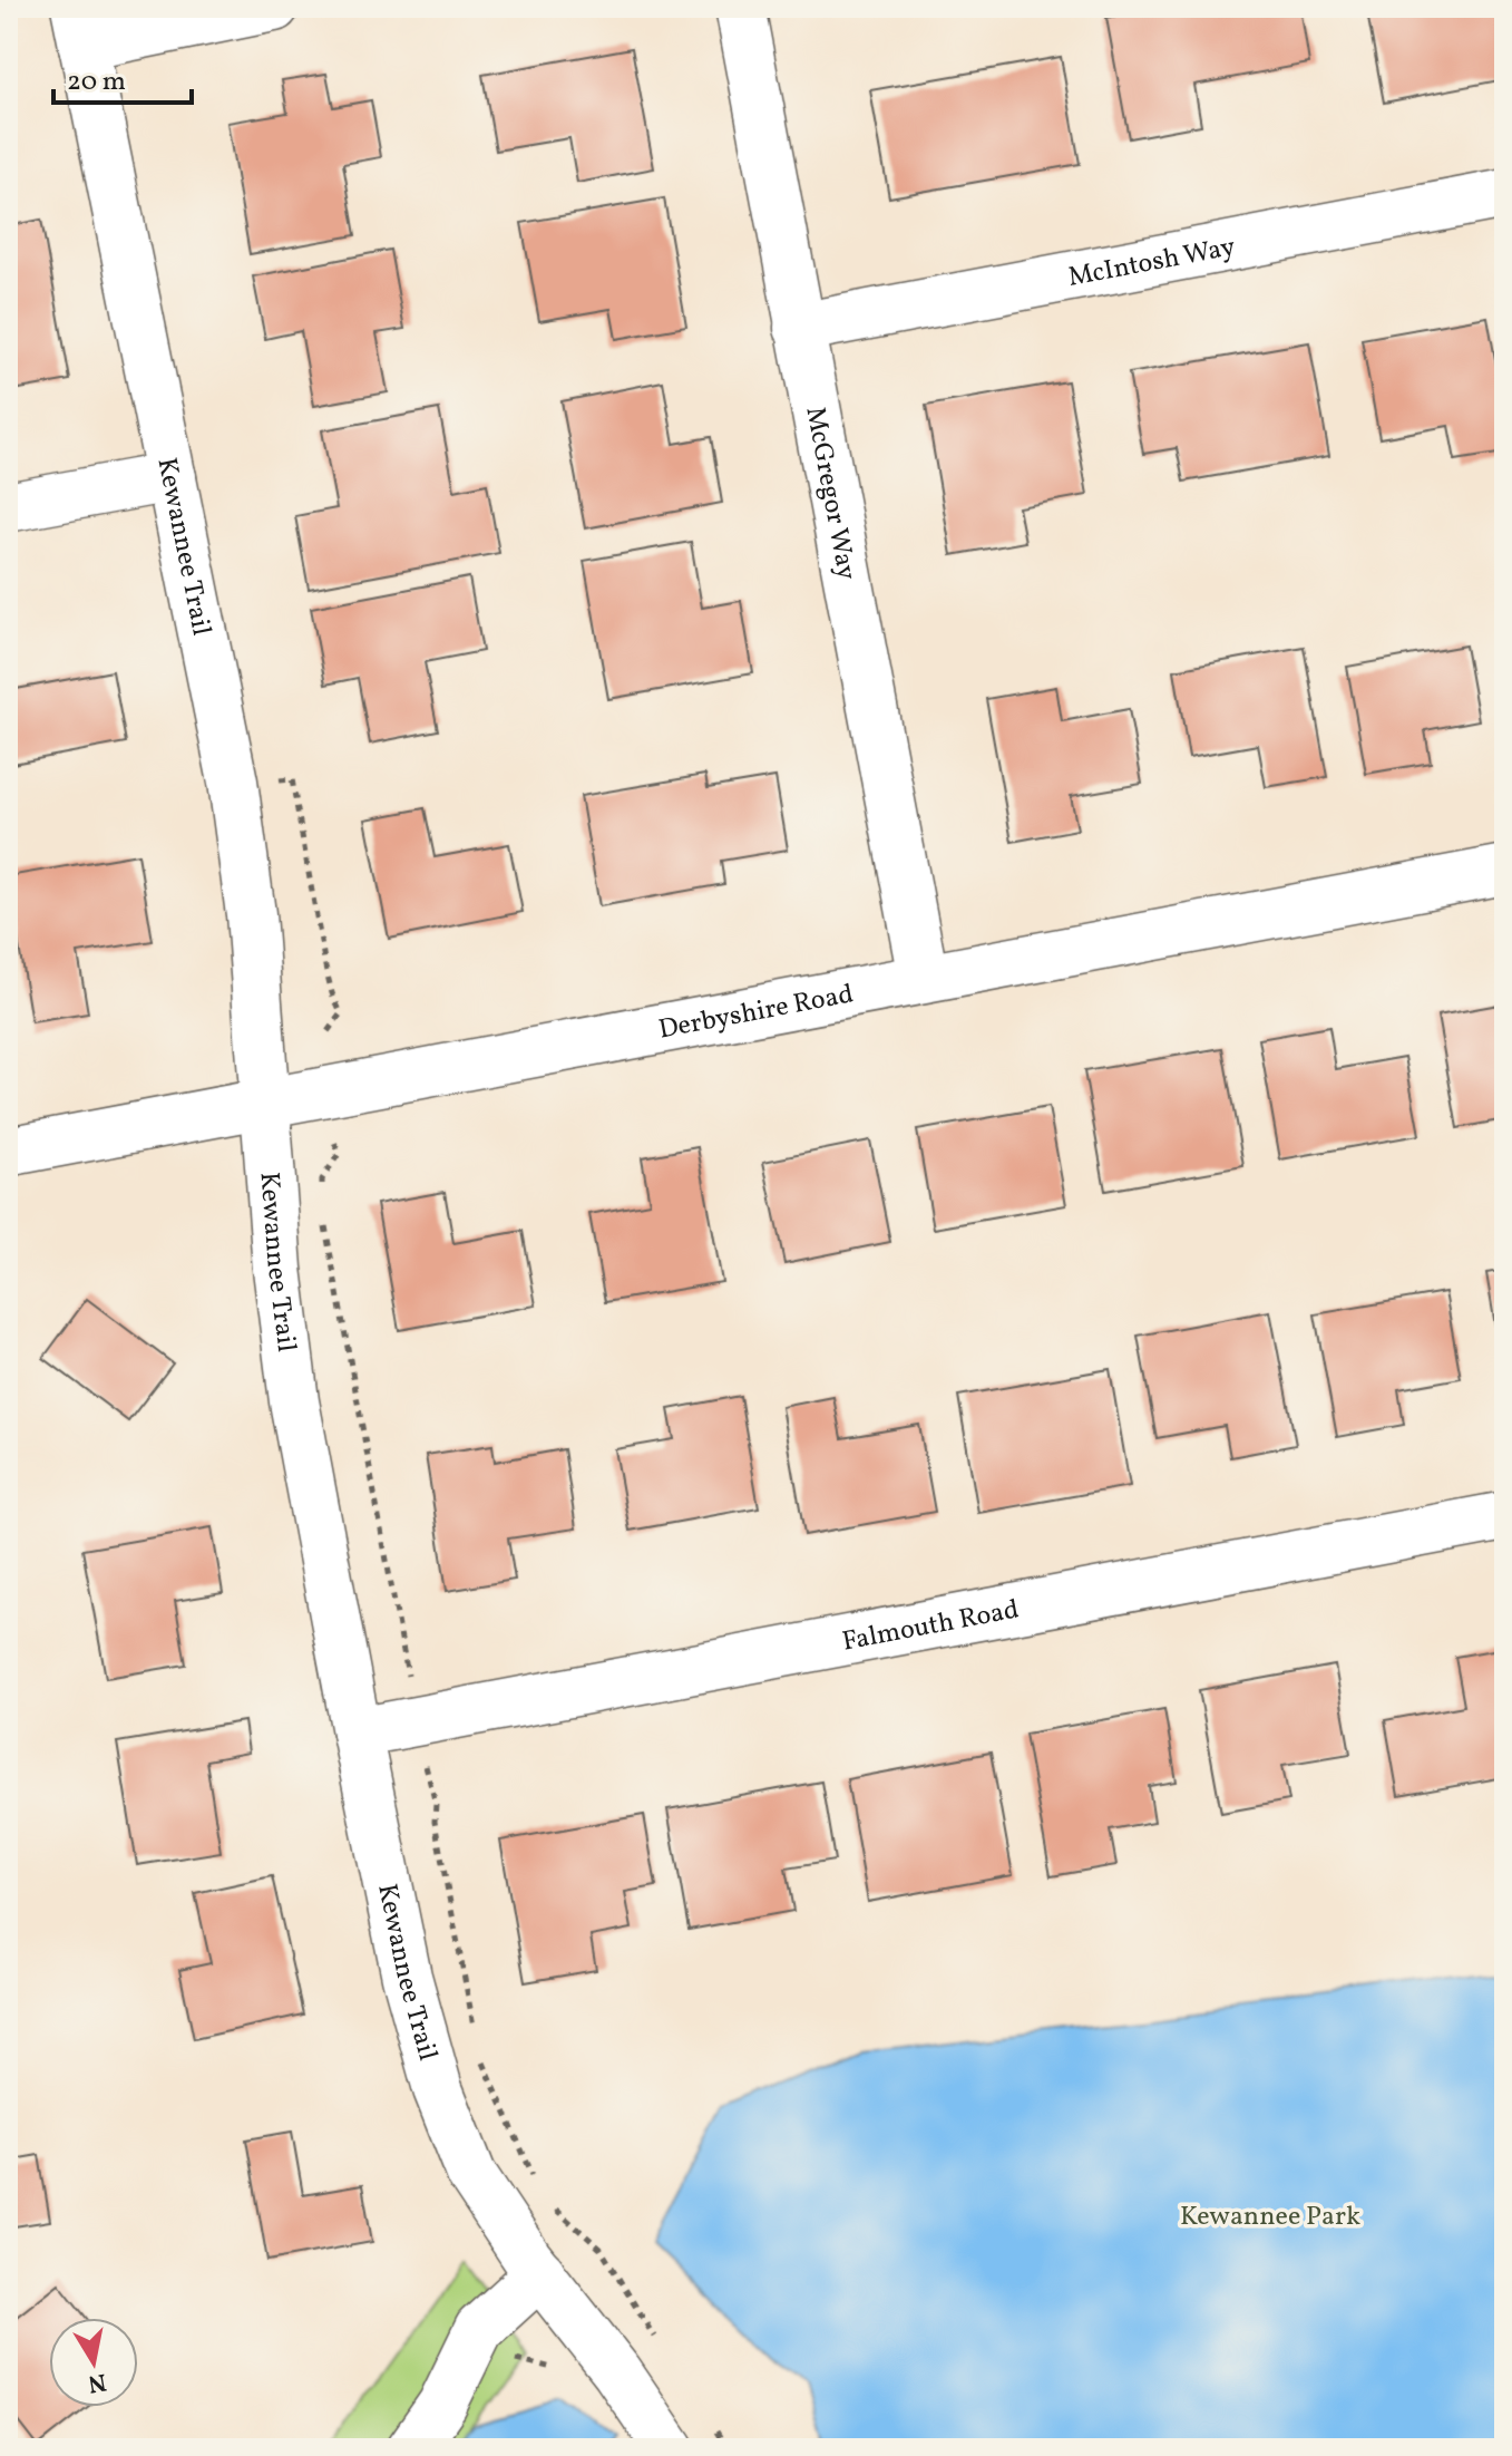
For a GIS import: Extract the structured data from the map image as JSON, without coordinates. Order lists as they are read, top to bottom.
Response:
{
  "streets": {
    "street": [
      "McIntosh Way",
      "McGregor Way",
      "Kewannee Trail",
      "Derbyshire Road",
      "Falmouth Road"
    ]
  },
  "crossings": [
    ["McIntosh Way", "McGregor Way"],
    ["McGregor Way", "Derbyshire Road"],
    ["Kewannee Trail", "Derbyshire Road"],
    ["Kewannee Trail", "Falmouth Road"]
  ],
  "parks": ["Kewannee Park"],
  "scale_bar": "20 m",
  "north": "bottom"
}
